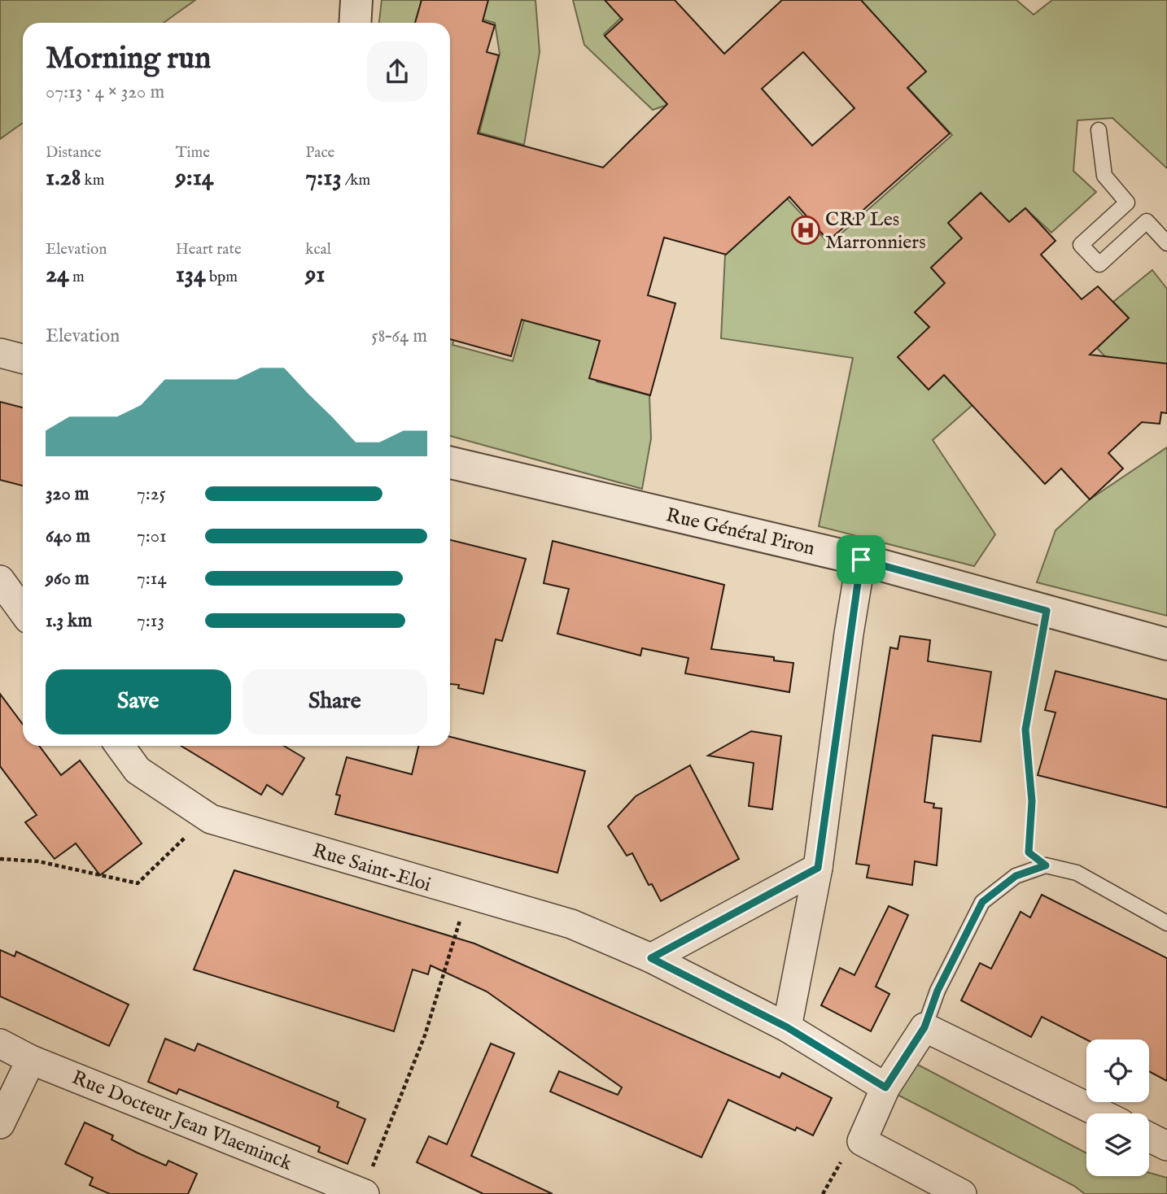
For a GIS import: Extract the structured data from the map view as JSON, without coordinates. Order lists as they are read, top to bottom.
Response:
{
  "streets": {
    "street": ["Rue Général Piron", "Rue Saint-Eloi", "Rue Docteur Jean Vlaeminck"]
  },
  "places": {
    "hospital": ["CRP Les Marronniers"]
  },
  "page": {
    "heading": ["Morning run", "07:13 · 4 × 320 m"],
    "stats": [
      ["Distance", "1.28 km"],
      ["Time", "9:14"],
      ["Pace", "7:13 /km"],
      ["Elevation", "24 m"],
      ["Heart rate", "134 bpm"],
      ["kcal", "91"]
    ],
    "chart": ["Elevation", "58–64 m"],
    "list": [
      {
        "name": "320 m",
        "note": "7:25"
      },
      {
        "name": "640 m",
        "note": "7:01"
      },
      {
        "name": "960 m",
        "note": "7:14"
      },
      {
        "name": "1.3 km",
        "note": "7:13"
      }
    ],
    "buttons": ["Save", "Share"]
  }
}
